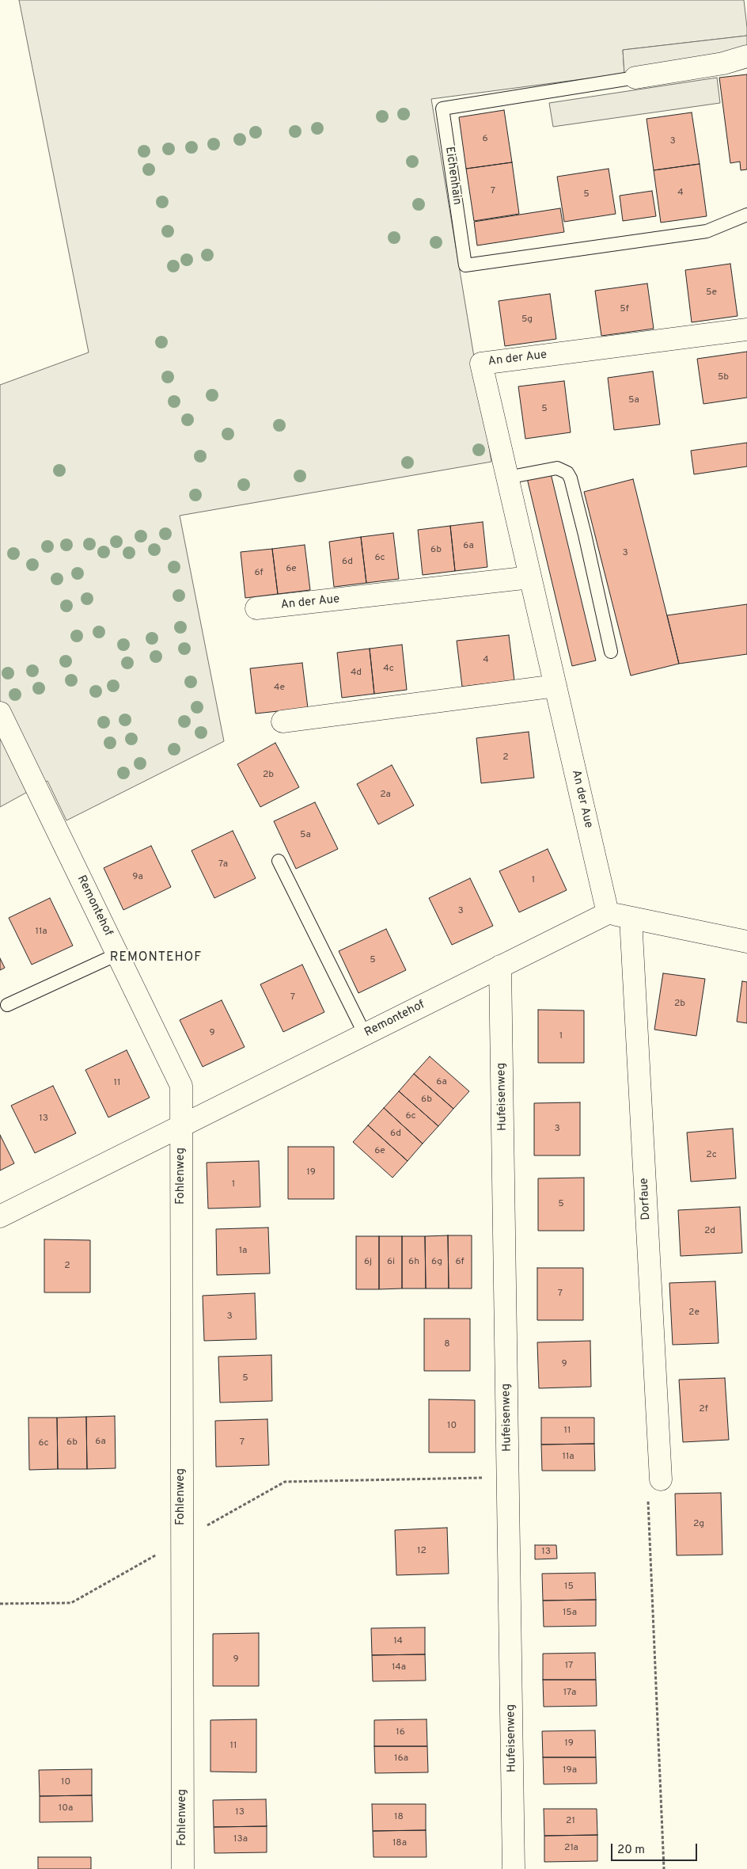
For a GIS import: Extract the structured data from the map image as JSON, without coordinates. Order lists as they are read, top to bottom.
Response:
{
  "streets": {
    "street": [
      "Eichenhain",
      "An der Aue",
      "Remontehof",
      "Hufeisenweg",
      "Fohlenweg",
      "Dorfaue"
    ]
  },
  "crossings": [
    ["An der Aue", "Remontehof"],
    ["Remontehof", "Hufeisenweg"],
    ["Remontehof", "Fohlenweg"]
  ],
  "districts": ["REMONTEHOF"],
  "house_numbers": [
    "6",
    "3",
    "7",
    "4",
    "5",
    "5e",
    "5f",
    "5g",
    "5b",
    "5a",
    "5",
    "6a",
    "6b",
    "3",
    "6c",
    "6d",
    "6e",
    "6f",
    "4",
    "4c",
    "4d",
    "4e",
    "2",
    "2b",
    "2a",
    "5a",
    "7a",
    "9a",
    "1",
    "3",
    "11a",
    "5",
    "7",
    "2b",
    "9",
    "1",
    "6a",
    "11",
    "6b",
    "6c",
    "13",
    "3",
    "6d",
    "6e",
    "2c",
    "19",
    "1",
    "5",
    "2d",
    "1a",
    "6j",
    "6i",
    "6h",
    "6g",
    "6f",
    "2",
    "7",
    "2e",
    "3",
    "8",
    "9",
    "5",
    "2f",
    "10",
    "11",
    "6a",
    "6b",
    "7",
    "6c",
    "11a",
    "2g",
    "12",
    "13",
    "15",
    "15a",
    "14",
    "9",
    "17",
    "14a",
    "17a",
    "16",
    "19",
    "11",
    "16a",
    "19a",
    "10",
    "10a",
    "13",
    "18",
    "21",
    "13a",
    "18a",
    "21a"
  ],
  "scale_bar": "20 m"
}
